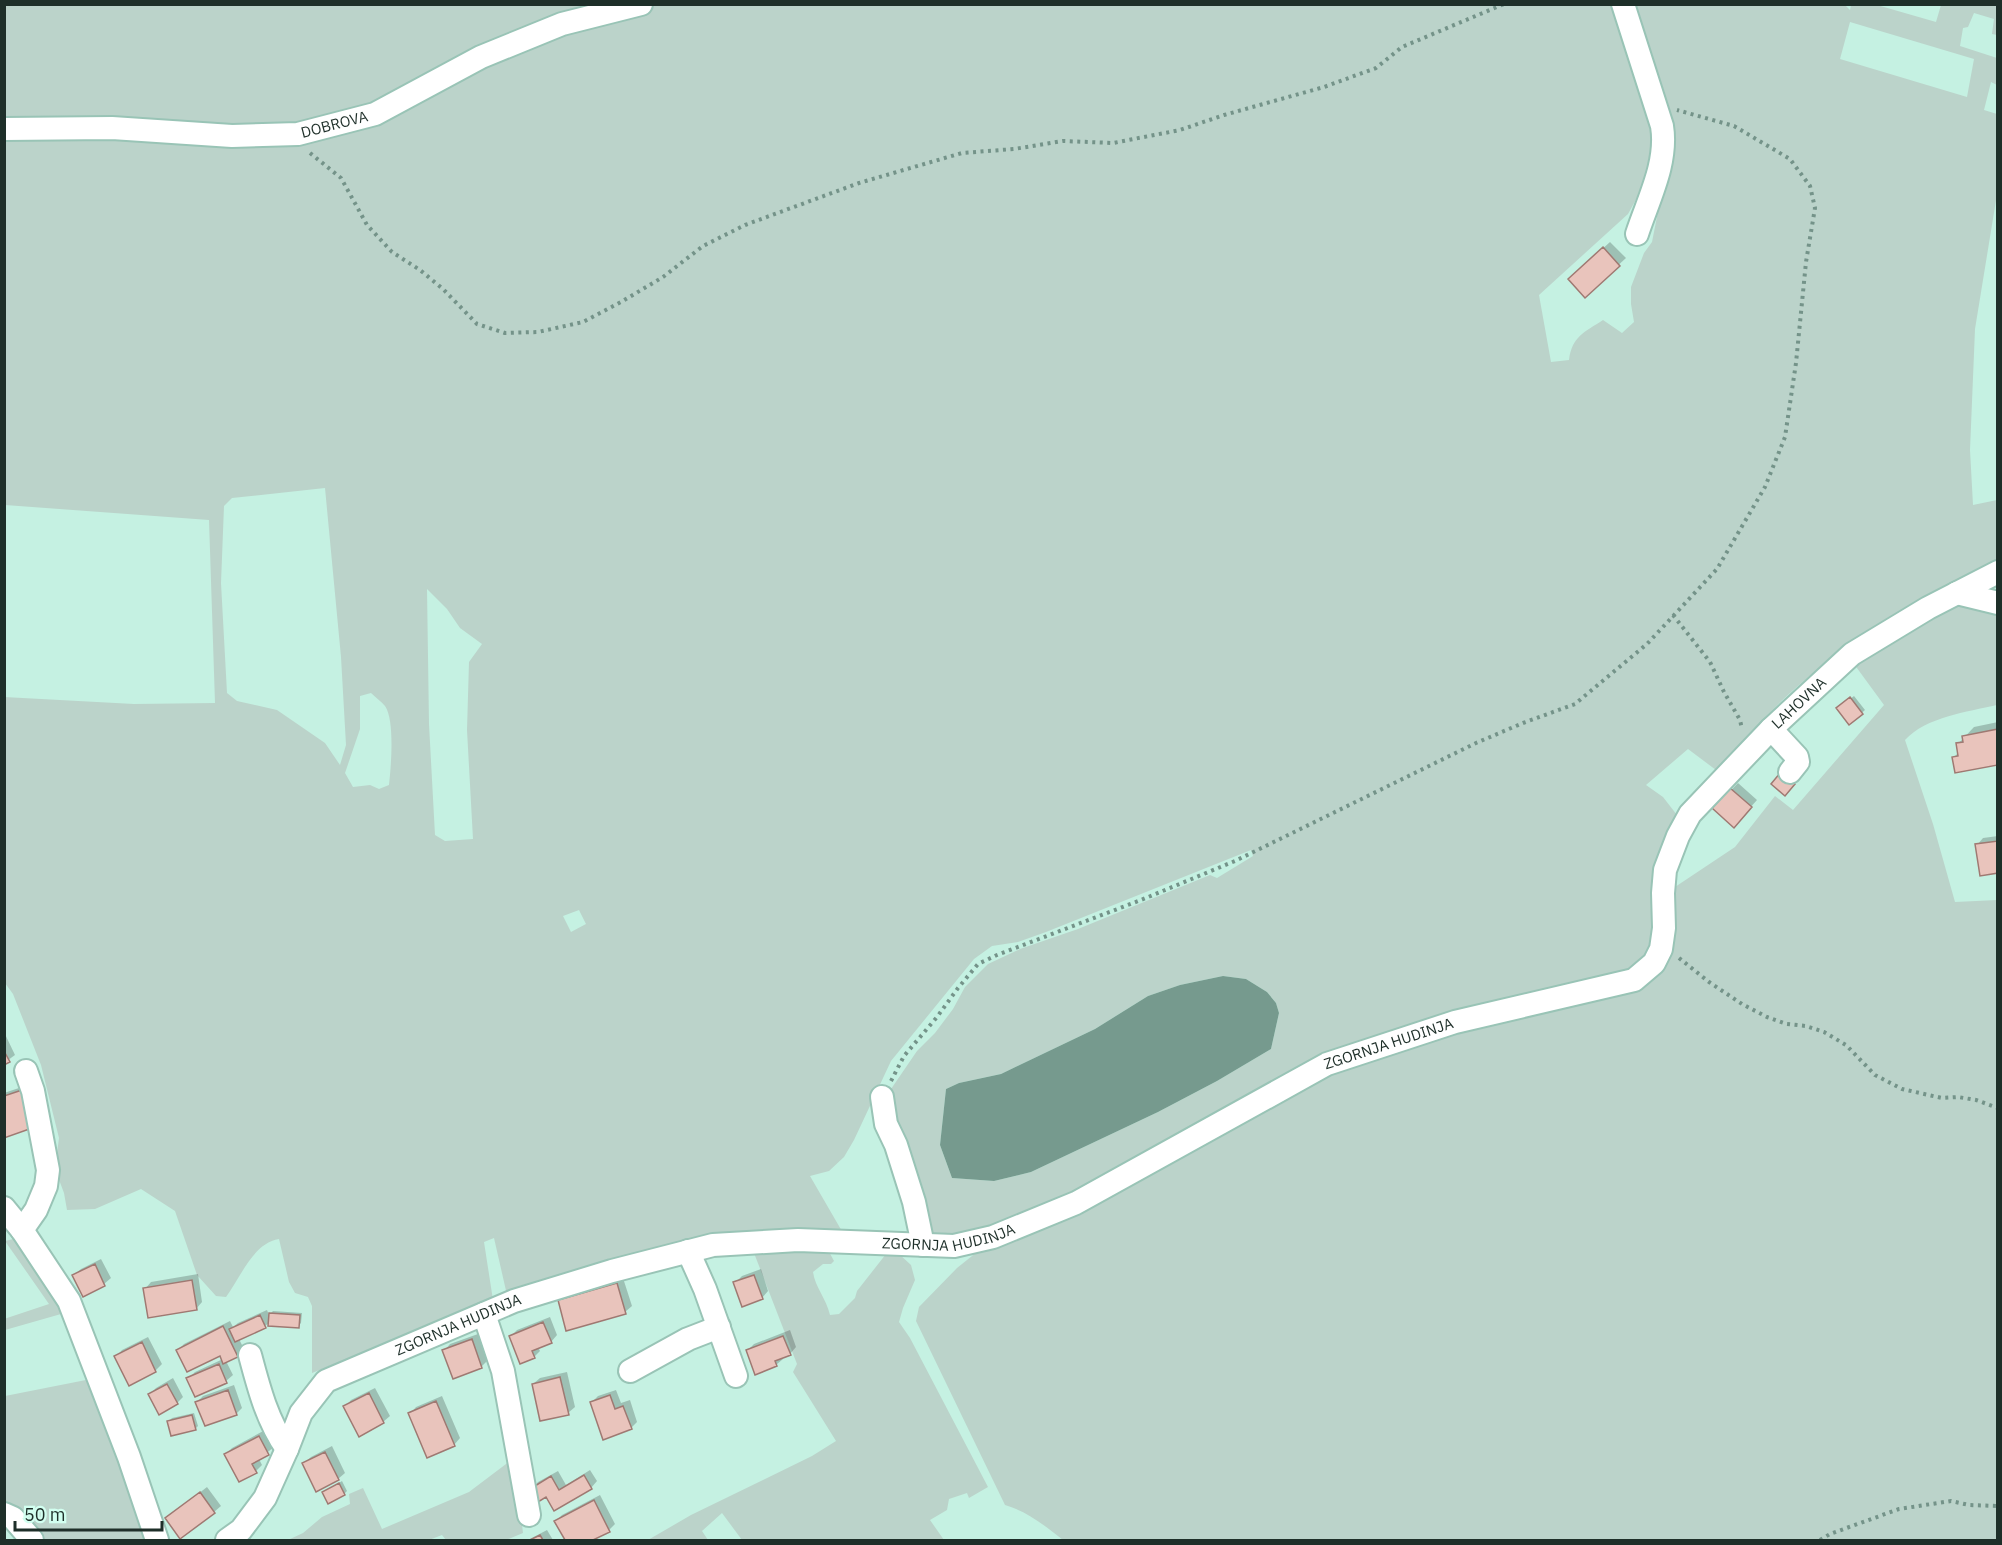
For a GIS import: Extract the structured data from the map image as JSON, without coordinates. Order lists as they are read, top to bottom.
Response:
{
  "streets": {
    "street": ["DOBROVA", "LAHOVNA", "ZGORNJA HUDINJA"]
  },
  "crossings": [
    ["LAHOVNA", "ZGORNJA HUDINJA"]
  ],
  "scale_bar": "50 m"
}
